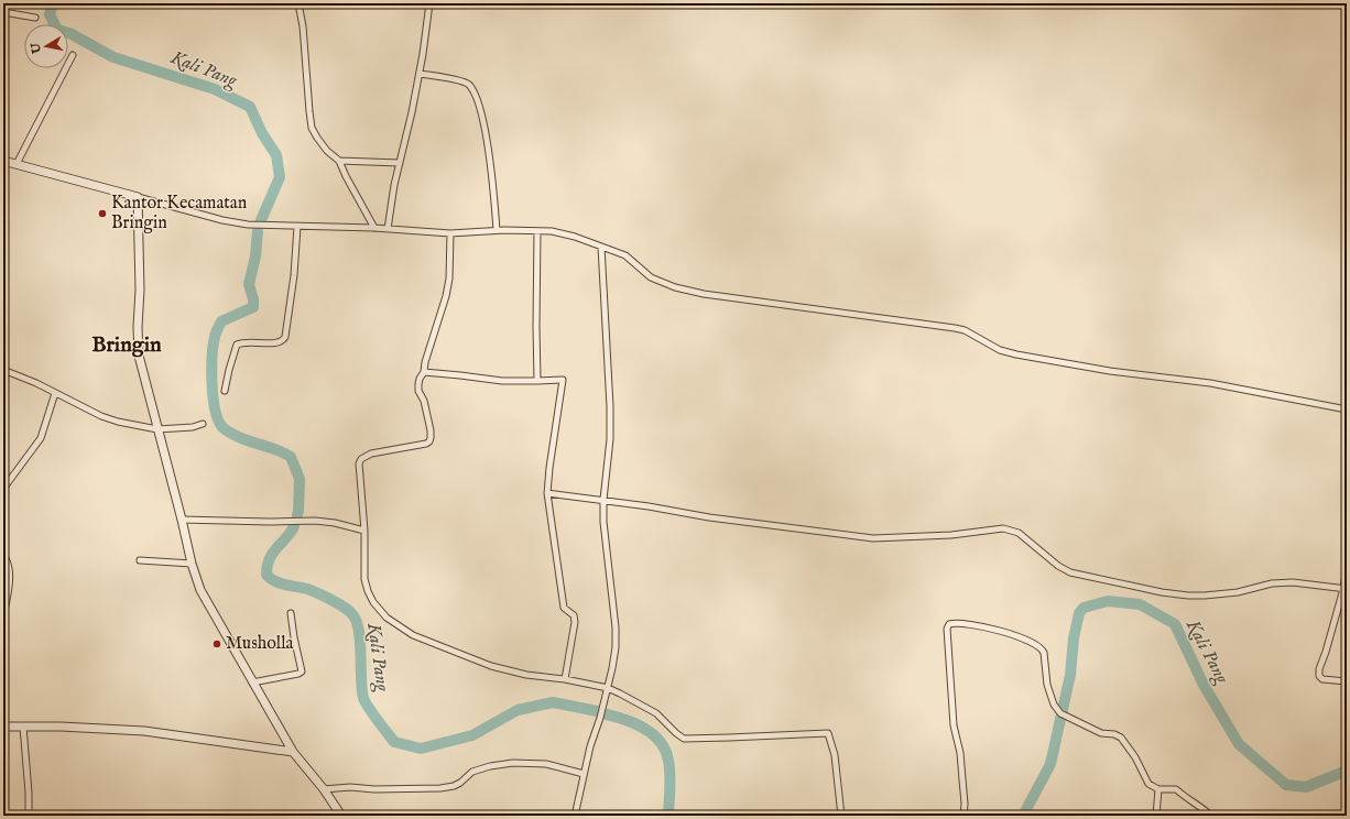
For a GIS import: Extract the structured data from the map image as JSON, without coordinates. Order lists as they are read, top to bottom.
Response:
{
  "districts": ["Bringin"],
  "water": ["Kali Pang"],
  "places": ["Kantor Kecamatan Bringin", "Musholla"],
  "north": "left"
}
